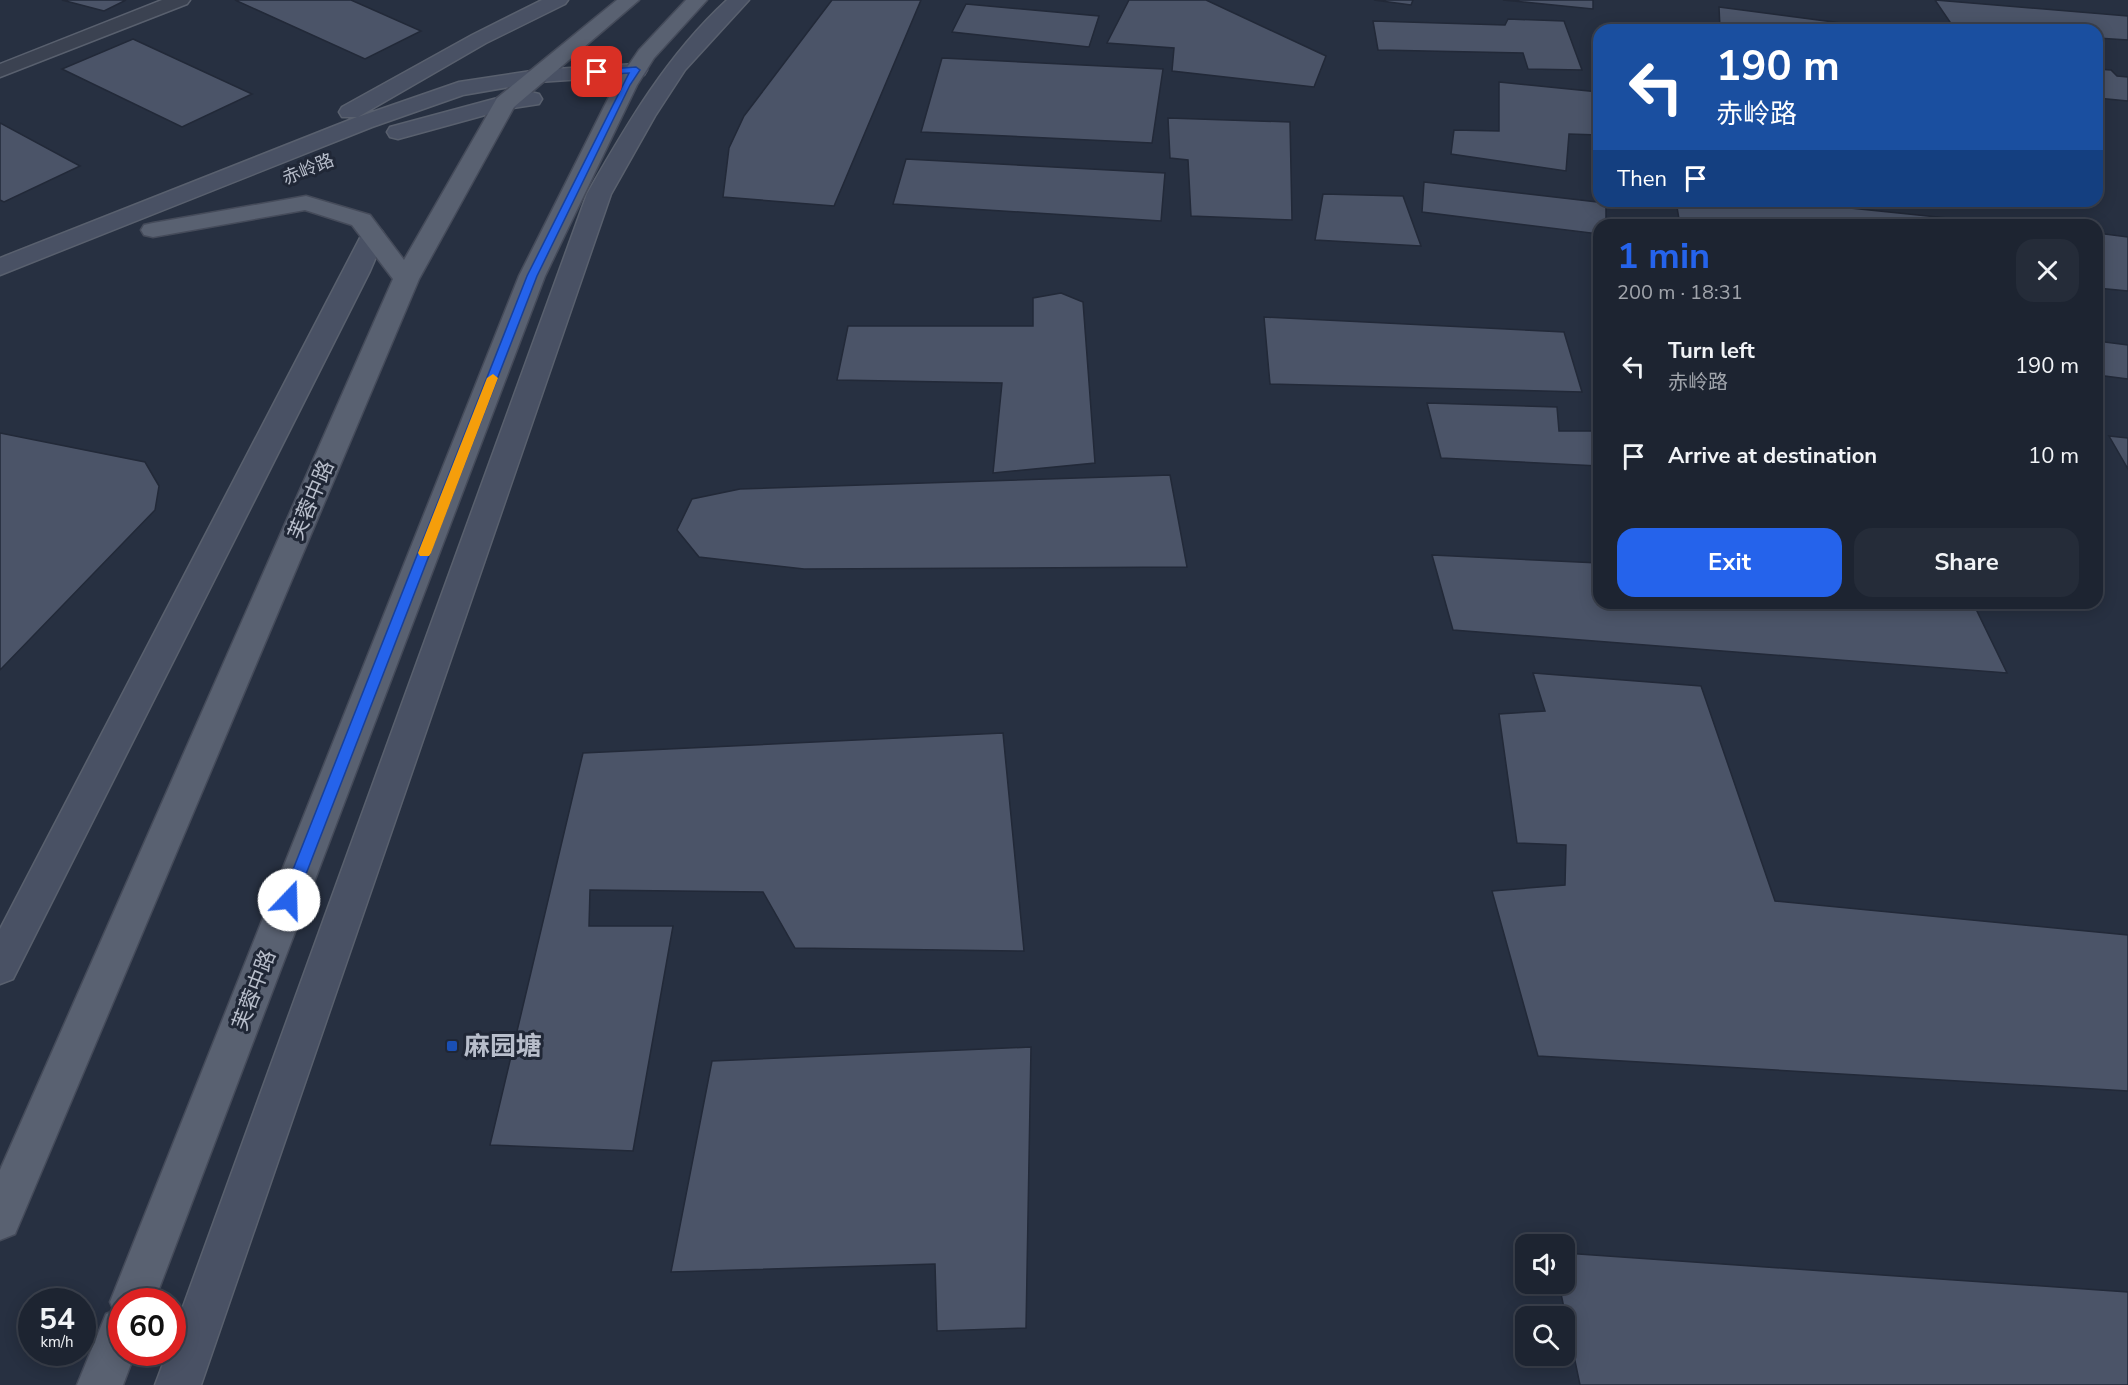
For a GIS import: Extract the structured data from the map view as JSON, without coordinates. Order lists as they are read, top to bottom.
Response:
{
  "streets": {
    "main road": ["芙蓉中路"],
    "street": ["赤岭路"]
  },
  "crossings": [
    ["赤岭路", "芙蓉中路"]
  ],
  "places": {
    "transit": ["麻园塘"]
  },
  "page": {
    "turn": ["190 m", "赤岭路"],
    "then": "Then",
    "heading": ["1 min", "200 m · 18:31"],
    "list": [
      {
        "name": "Turn left",
        "note": "赤岭路",
        "value": "190 m"
      },
      {
        "name": "Arrive at destination",
        "value": "10 m"
      }
    ],
    "buttons": ["Exit", "Share"],
    "speed": "54 km/h",
    "limit": "60"
  }
}
